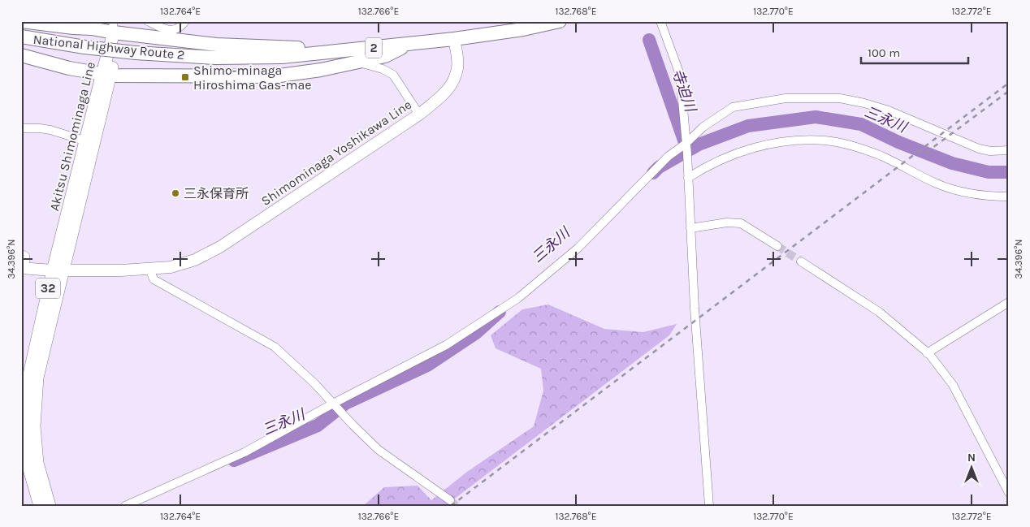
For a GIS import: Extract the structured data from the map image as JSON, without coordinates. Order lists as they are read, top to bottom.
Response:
{
  "streets": {
    "highway": ["National Highway Route 2", "2"],
    "main road": ["Akitsu Shimominaga Line", "Shimominaga Yoshikawa Line", "32"]
  },
  "crossings": [
    ["National Highway Route 2", "Shimominaga Yoshikawa Line"],
    ["Akitsu Shimominaga Line", "Shimominaga Yoshikawa Line"]
  ],
  "water": ["寺迫川", "三永川"],
  "places": {
    "transit": ["Shimo-minaga Hiroshima Gas-mae"],
    "other": ["三永保育所"]
  },
  "scale_bar": "100 m",
  "north": "top",
  "coordinates": [
    "132.764°E",
    "132.766°E",
    "132.768°E",
    "132.770°E",
    "132.772°E",
    "34.396°N"
  ]
}
